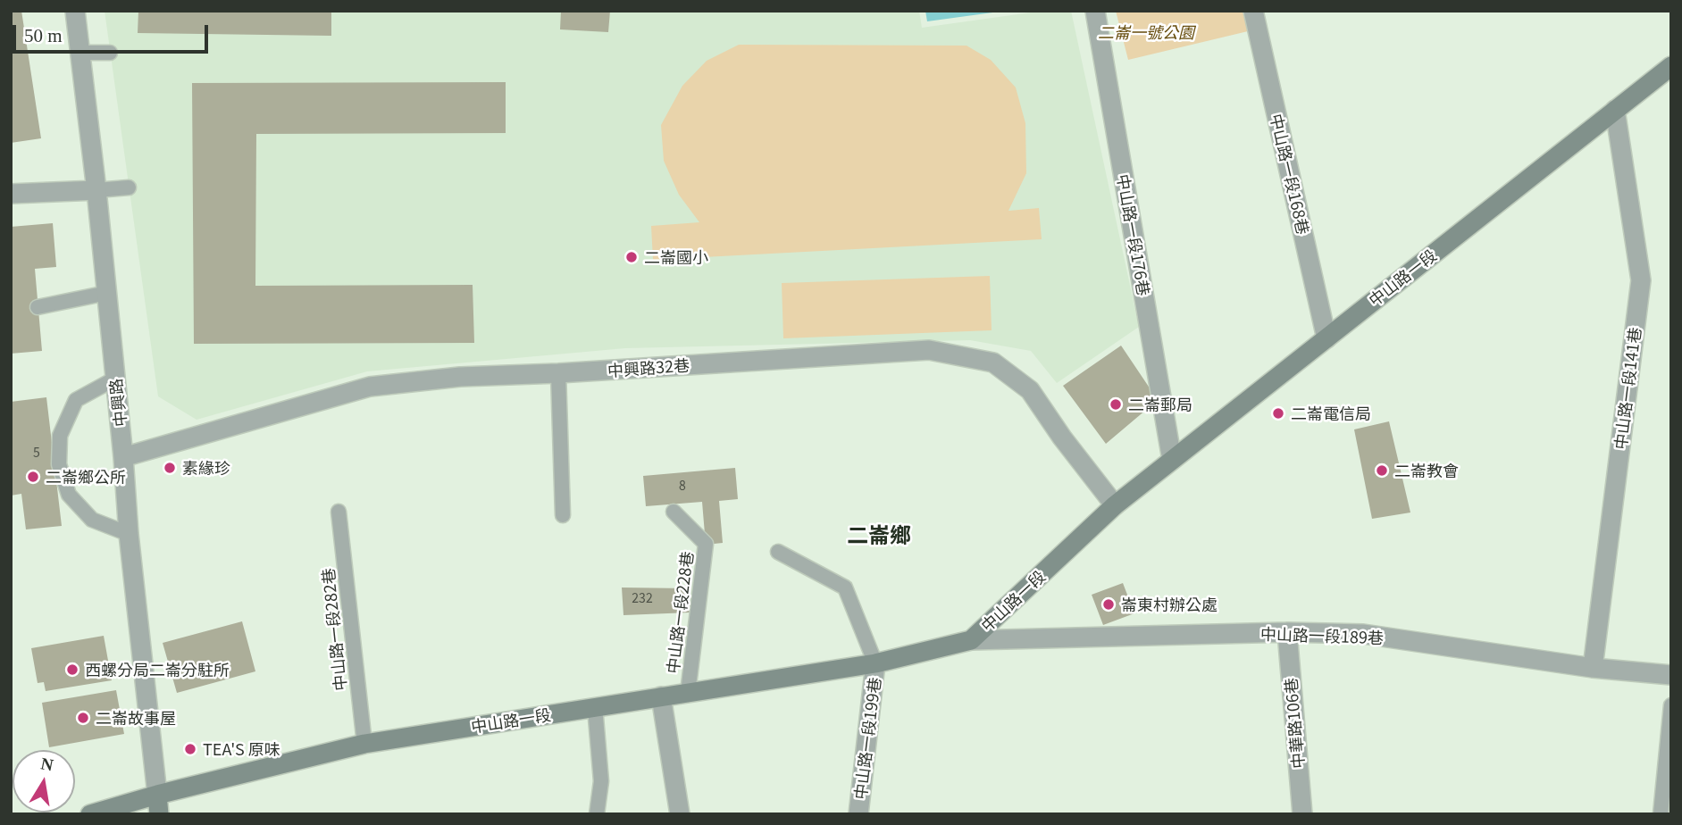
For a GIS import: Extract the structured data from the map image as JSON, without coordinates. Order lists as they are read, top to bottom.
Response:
{
  "streets": {
    "street": [
      "中山路一段168巷",
      "中山路一段176巷",
      "中山路一段",
      "中興路32巷",
      "中山路一段141巷",
      "中興路",
      "中山路一段189巷",
      "中華路106巷",
      "中山路一段199巷"
    ],
    "lane": ["中山路一段228巷", "中山路一段282巷"]
  },
  "crossings": [
    ["中山路一段168巷", "中山路一段"],
    ["中山路一段176巷", "中山路一段"],
    ["中山路一段", "中興路32巷"],
    ["中山路一段", "中山路一段141巷"],
    ["中山路一段", "中興路"],
    ["中山路一段", "中山路一段228巷"],
    ["中山路一段", "中山路一段282巷"],
    ["中山路一段", "中山路一段189巷"],
    ["中山路一段", "中山路一段199巷"],
    ["中興路32巷", "中興路"],
    ["中山路一段141巷", "中山路一段189巷"],
    ["中山路一段189巷", "中華路106巷"]
  ],
  "districts": ["二崙鄉"],
  "parks": ["二崙一號公園"],
  "places": [
    "二崙國小",
    "二崙郵局",
    "二崙電信局",
    "素緣珍",
    "二崙教會",
    "二崙鄉公所",
    "崙東村辦公處",
    "西螺分局二崙分駐所",
    "二崙故事屋",
    "TEA'S 原味"
  ],
  "house_numbers": ["5", "8", "232"],
  "scale_bar": "50 m",
  "north": "top"
}
